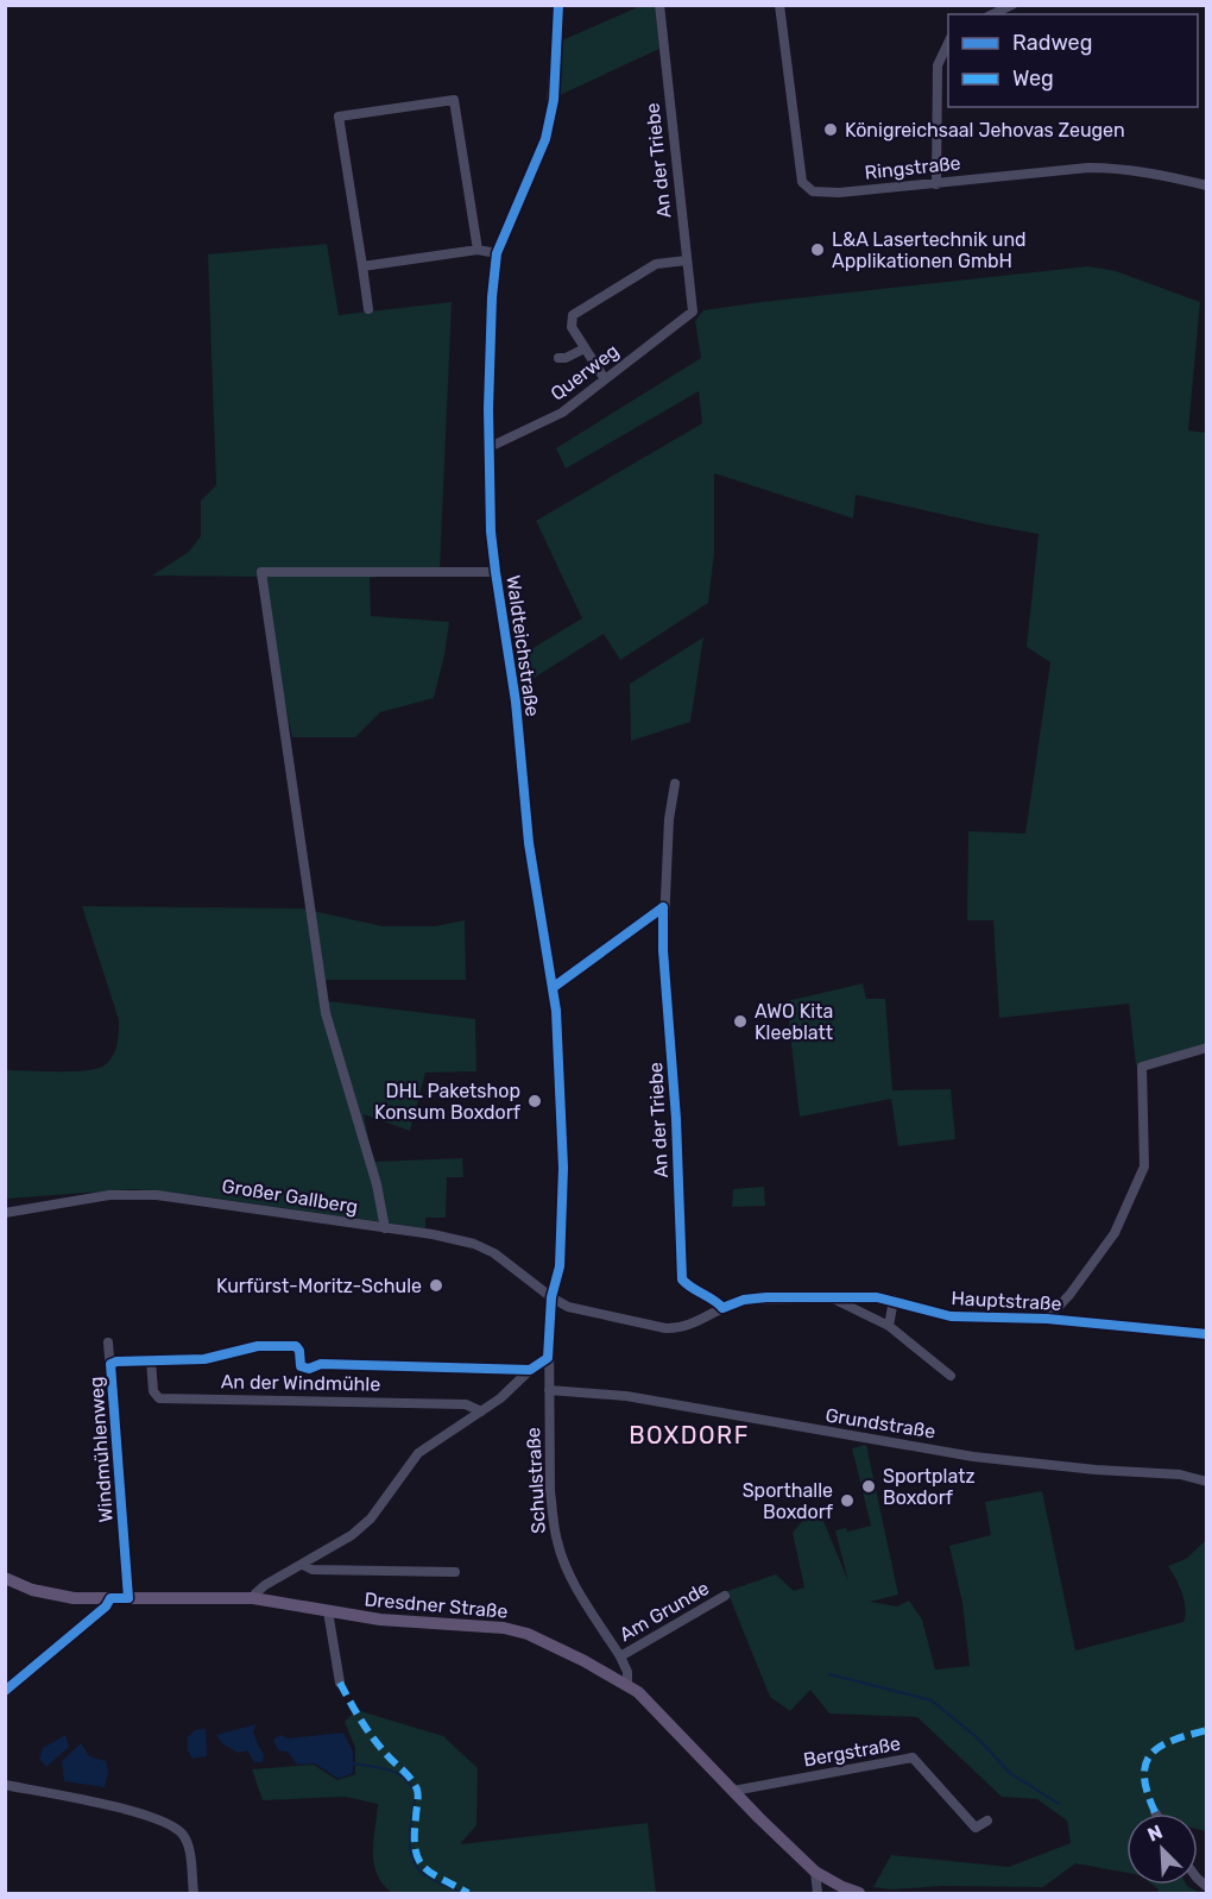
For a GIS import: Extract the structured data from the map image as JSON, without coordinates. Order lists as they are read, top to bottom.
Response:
{
  "streets": {
    "main road": ["Dresdner Straße"],
    "street": [
      "An der Triebe",
      "Ringstraße",
      "Querweg",
      "Waldteichstraße",
      "Großer Gallberg",
      "Hauptstraße",
      "An der Windmühle",
      "Grundstraße",
      "Windmühlenweg",
      "Schulstraße",
      "Am Grunde",
      "Bergstraße"
    ]
  },
  "crossings": [
    ["An der Triebe", "Querweg"],
    ["An der Triebe", "Hauptstraße"],
    ["Querweg", "Waldteichstraße"],
    ["Waldteichstraße", "Großer Gallberg"],
    ["Waldteichstraße", "Hauptstraße"],
    ["Waldteichstraße", "Schulstraße"],
    ["Großer Gallberg", "Hauptstraße"],
    ["Großer Gallberg", "Schulstraße"],
    ["Hauptstraße", "Schulstraße"],
    ["An der Windmühle", "Windmühlenweg"],
    ["Grundstraße", "Schulstraße"],
    ["Windmühlenweg", "Dresdner Straße"],
    ["Schulstraße", "Dresdner Straße"],
    ["Schulstraße", "Am Grunde"],
    ["Dresdner Straße", "Bergstraße"]
  ],
  "districts": ["BOXDORF"],
  "places": [
    "Königreichsaal Jehovas Zeugen",
    "L&A Lasertechnik und Applikationen GmbH",
    "AWO Kita Kleeblatt",
    "DHL Paketshop Konsum Boxdorf",
    "Kurfürst-Moritz-Schule",
    "Sportplatz Boxdorf",
    "Sporthalle Boxdorf"
  ],
  "legend": ["Radweg", "Weg"],
  "north": "top left"
}
